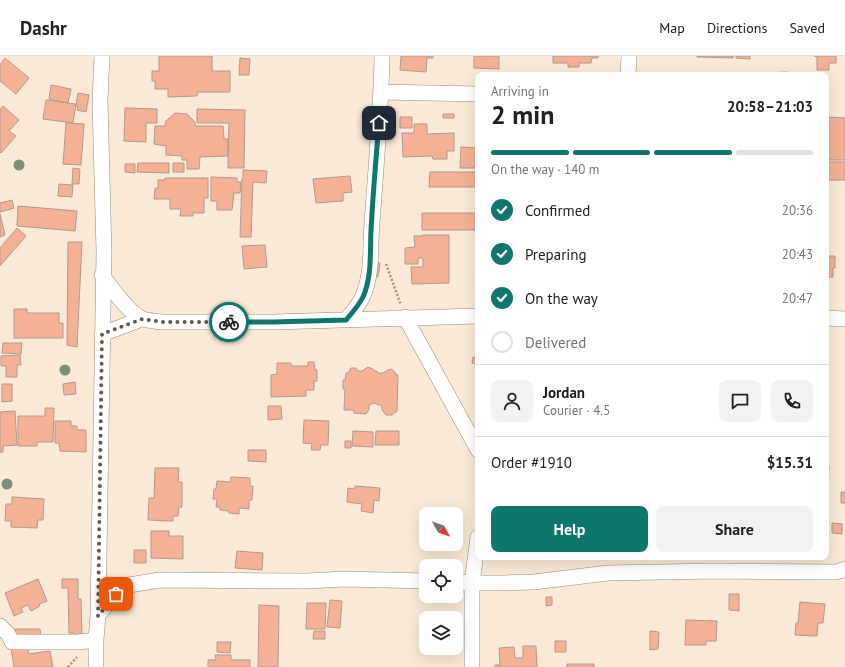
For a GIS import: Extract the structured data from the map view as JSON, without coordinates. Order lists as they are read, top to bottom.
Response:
{
  "north": "bottom right",
  "page": {
    "header": "Dashr",
    "nav": ["Map", "Directions", "Saved"],
    "heading": ["2 min", "Arriving in", "20:58–21:03"],
    "panel": [
      "Jordan",
      "Courier · 4.5",
      "Order #1910",
      "$15.31"
    ],
    "bar": "On the way · 140 m",
    "list": [
      ["Confirmed", "20:36"],
      ["Preparing", "20:43"],
      ["On the way", "20:47"],
      "Delivered"
    ],
    "buttons": ["Help", "Share"]
  }
}
